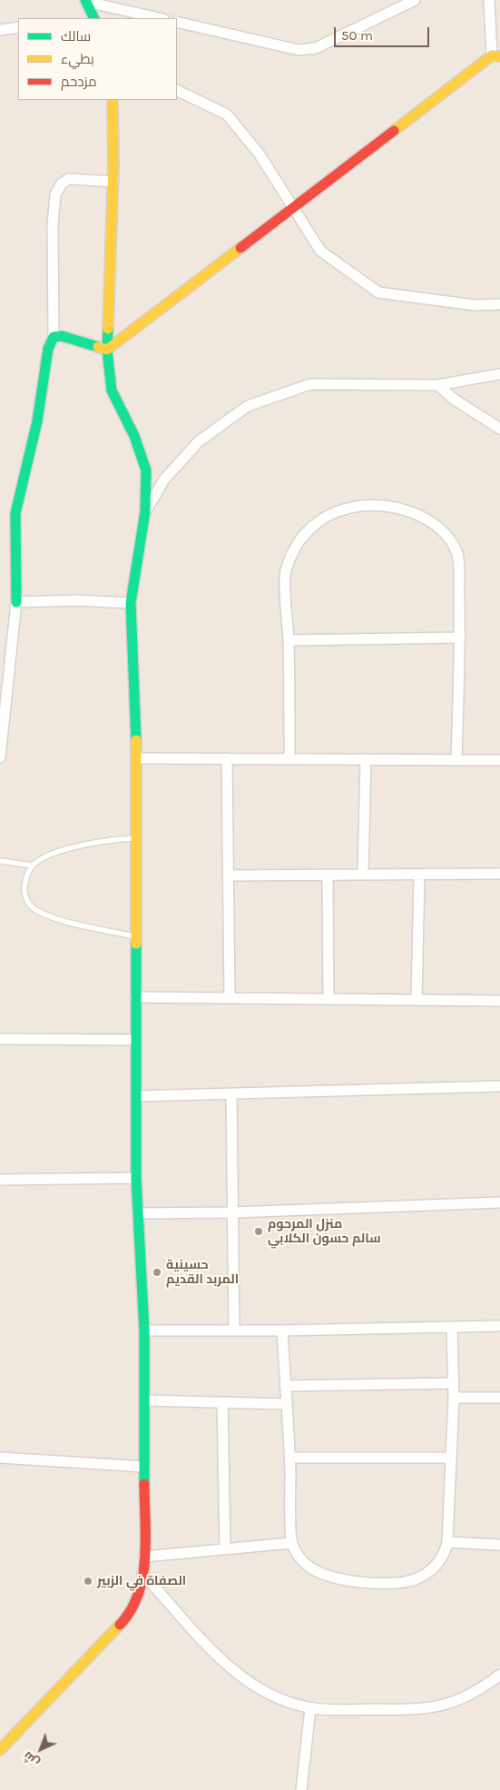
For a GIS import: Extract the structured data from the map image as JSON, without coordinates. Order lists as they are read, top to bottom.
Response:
{
  "places": ["منزل المرحوم سالم حسون الكلابي", "حسينية المربد القديم", "الصفاة في الزبير"],
  "legend": ["سالك", "بطيء", "مزدحم"],
  "scale_bar": "50 m",
  "north": "bottom left"
}
